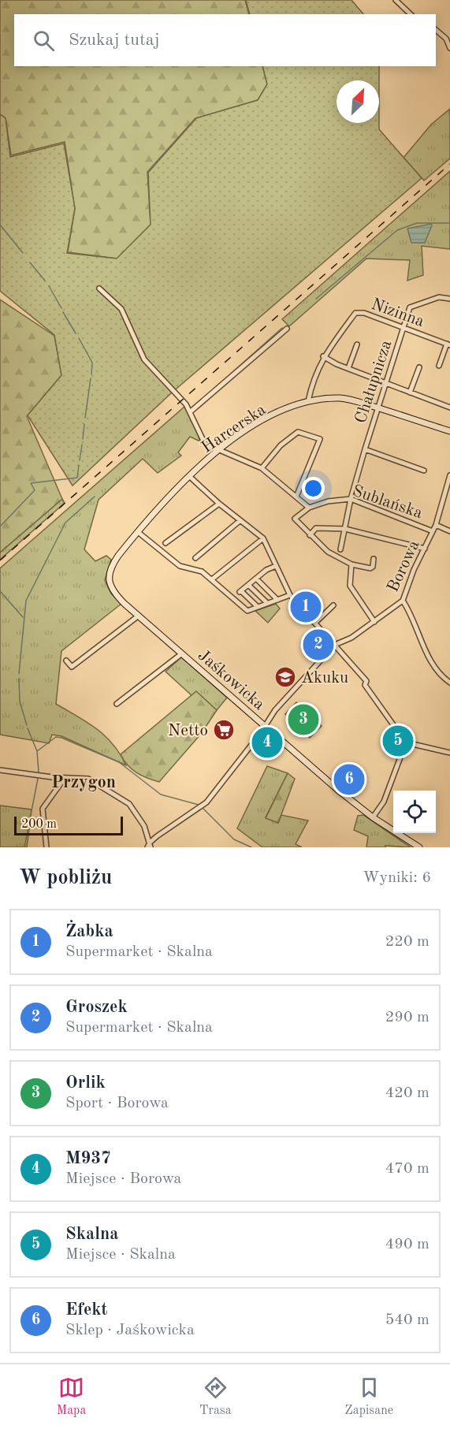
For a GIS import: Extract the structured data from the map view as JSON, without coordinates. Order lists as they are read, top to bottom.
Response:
{
  "streets": {
    "street": [
      "Nizinna",
      "Chałupnicza",
      "Harcerska",
      "Sublańska",
      "Borowa",
      "Jaśkowicka"
    ]
  },
  "crossings": [
    ["Nizinna", "Chałupnicza"],
    ["Nizinna", "Harcerska"],
    ["Chałupnicza", "Harcerska"],
    ["Chałupnicza", "Sublańska"],
    ["Harcerska", "Jaśkowicka"],
    ["Sublańska", "Borowa"],
    ["Borowa", "Jaśkowicka"]
  ],
  "districts": ["Przygon"],
  "places": {
    "school or university": ["Akuku"],
    "supermarket": ["Netto"]
  },
  "scale_bar": "200 m",
  "north": "top right",
  "page": {
    "search": "Szukaj tutaj",
    "pins": [
      "1",
      "2",
      "3",
      "5",
      "4",
      "6"
    ],
    "scale": "200 m",
    "heading": ["W pobliżu", "Wyniki: 6"],
    "list": [
      {
        "mark": "1",
        "name": "Żabka",
        "note": "Supermarket · Skalna",
        "value": "220 m"
      },
      {
        "mark": "2",
        "name": "Groszek",
        "note": "Supermarket · Skalna",
        "value": "290 m"
      },
      {
        "mark": "3",
        "name": "Orlik",
        "note": "Sport · Borowa",
        "value": "420 m"
      },
      {
        "mark": "4",
        "name": "M937",
        "note": "Miejsce · Borowa",
        "value": "470 m"
      },
      {
        "mark": "5",
        "name": "Skalna",
        "note": "Miejsce · Skalna",
        "value": "490 m"
      },
      {
        "mark": "6",
        "name": "Efekt",
        "note": "Sklep · Jaśkowicka",
        "value": "540 m"
      }
    ],
    "nav": ["Mapa", "Trasa", "Zapisane"]
  }
}
